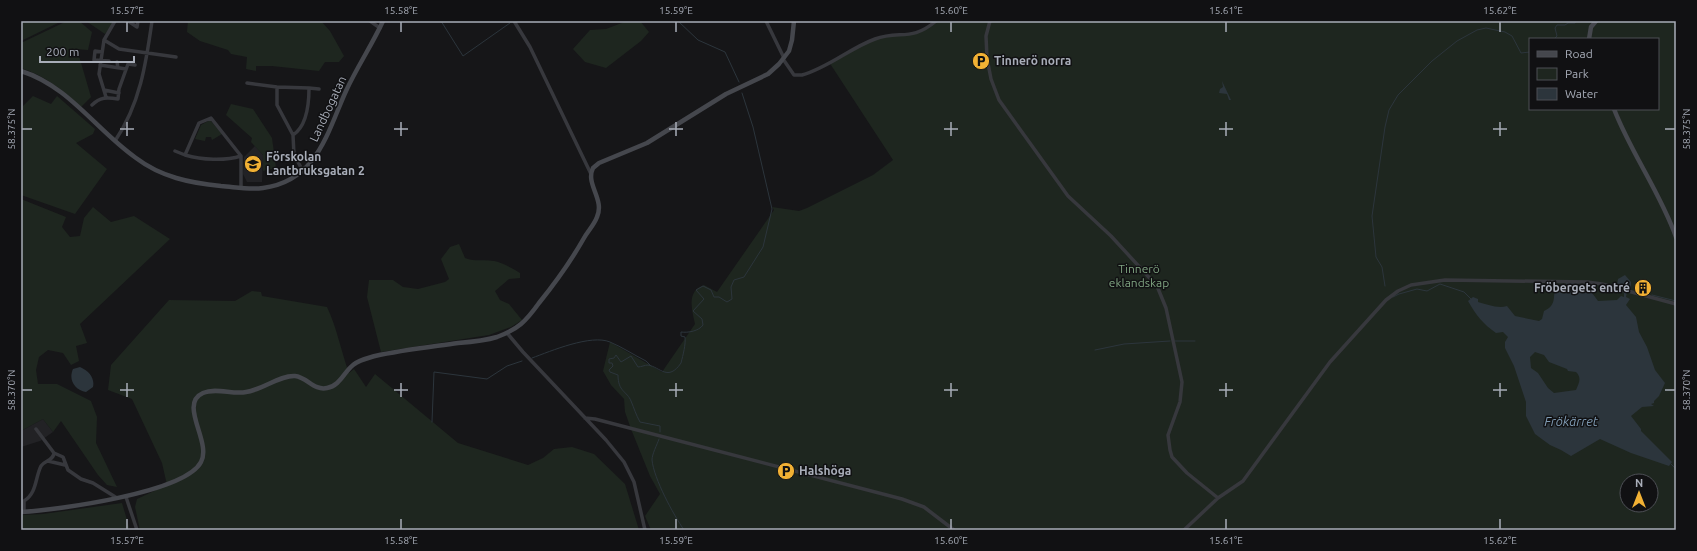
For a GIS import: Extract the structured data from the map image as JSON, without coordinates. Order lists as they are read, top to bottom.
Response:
{
  "streets": {
    "street": ["Landbogatan"]
  },
  "water": ["Frökärret"],
  "parks": ["Tinnerö eklandskap"],
  "places": {
    "parking": ["Tinnerö norra", "Halshöga"],
    "school or university": ["Förskolan Lantbruksgatan 2"],
    "building": ["Fröbergets entré"]
  },
  "legend": ["Road", "Park", "Water"],
  "scale_bar": "200 m",
  "north": "top",
  "coordinates": [
    "15.57°E",
    "15.58°E",
    "15.59°E",
    "15.60°E",
    "15.61°E",
    "15.62°E",
    "58.375°N",
    "58.370°N"
  ]
}
